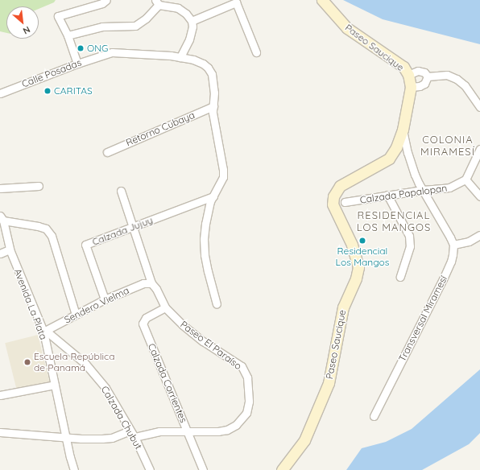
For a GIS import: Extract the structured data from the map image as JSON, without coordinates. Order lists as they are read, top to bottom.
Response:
{
  "streets": {
    "street": [
      "Paseo Saucique",
      "Calle Posadas",
      "Retorno Cubaya",
      "Calzada Papalopan",
      "Calzada Jujuy",
      "Avenida La Plata",
      "Sendero Vielma",
      "Transversal Miramesí",
      "Paseo El Paraíso",
      "Calzada Corrientes",
      "Calzada Chubut"
    ]
  },
  "crossings": [
    ["Calle Posadas", "Retorno Cubaya"],
    ["Calle Posadas", "Calzada Jujuy"],
    ["Calzada Jujuy", "Sendero Vielma"],
    ["Calzada Jujuy", "Paseo El Paraíso"],
    ["Avenida La Plata", "Sendero Vielma"],
    ["Avenida La Plata", "Calzada Chubut"],
    ["Sendero Vielma", "Paseo El Paraíso"],
    ["Sendero Vielma", "Calzada Chubut"],
    ["Paseo El Paraíso", "Calzada Corrientes"],
    ["Paseo El Paraíso", "Calzada Chubut"]
  ],
  "districts": ["COLONIA MIRAMESÍ", "RESIDENCIAL LOS MANGOS"],
  "places": [
    "ONG",
    "CARITAS",
    "Residencial Los Mangos",
    "Escuela República de Panamá"
  ],
  "north": "bottom right"
}
